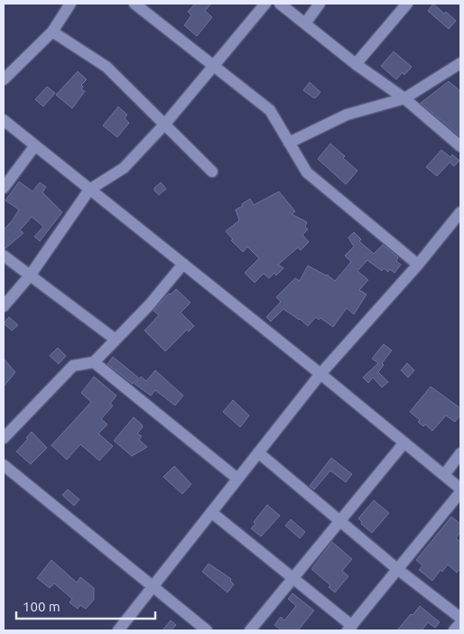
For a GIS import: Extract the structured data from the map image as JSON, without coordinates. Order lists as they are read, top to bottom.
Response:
{
  "scale_bar": "100 m"
}
